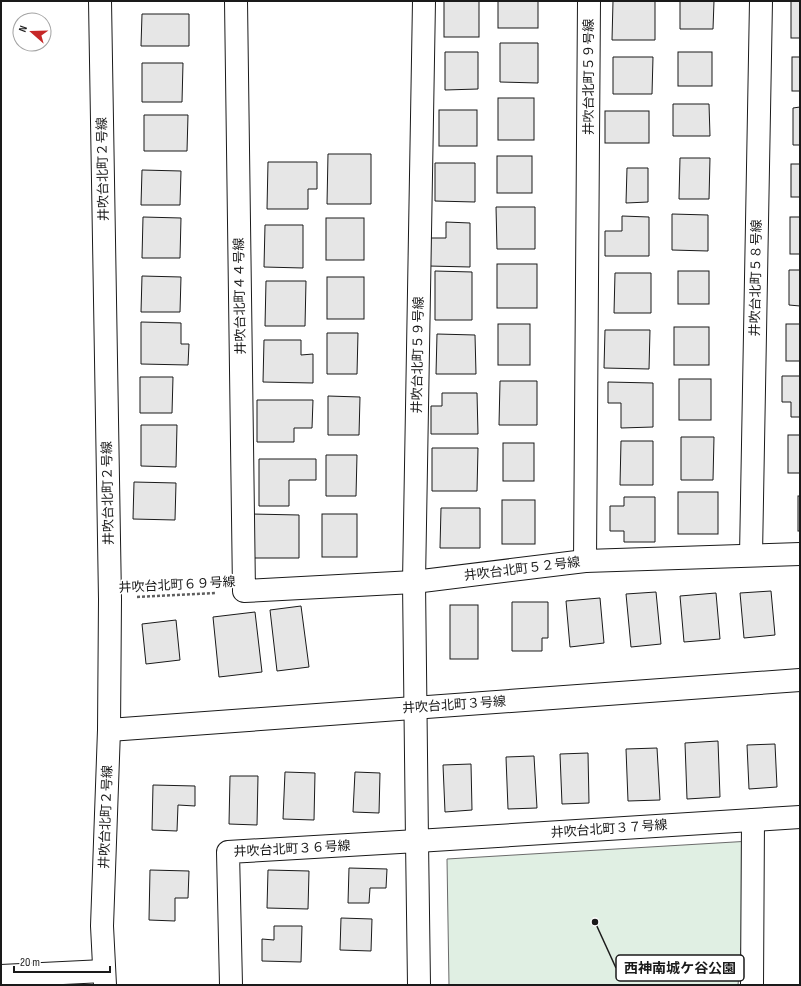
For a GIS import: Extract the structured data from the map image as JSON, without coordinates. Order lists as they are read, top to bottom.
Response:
{
  "streets": {
    "street": [
      "井吹台北町５９号線",
      "井吹台北町２号線",
      "井吹台北町５８号線",
      "井吹台北町４４号線",
      "井吹台北町５２号線",
      "井吹台北町３号線",
      "井吹台北町３７号線",
      "井吹台北町３６号線"
    ],
    "path": ["井吹台北町６９号線"]
  },
  "crossings": [
    ["井吹台北町５９号線", "井吹台北町５２号線"],
    ["井吹台北町５９号線", "井吹台北町３号線"],
    ["井吹台北町２号線", "井吹台北町６９号線"],
    ["井吹台北町２号線", "井吹台北町３号線"],
    ["井吹台北町５８号線", "井吹台北町５２号線"],
    ["井吹台北町４４号線", "井吹台北町５２号線"],
    ["井吹台北町４４号線", "井吹台北町６９号線"],
    ["井吹台北町５２号線", "井吹台北町６９号線"],
    ["井吹台北町３７号線", "井吹台北町３６号線"]
  ],
  "places": ["西神南城ケ谷公園"],
  "scale_bar": "20 m",
  "north": "left"
}
